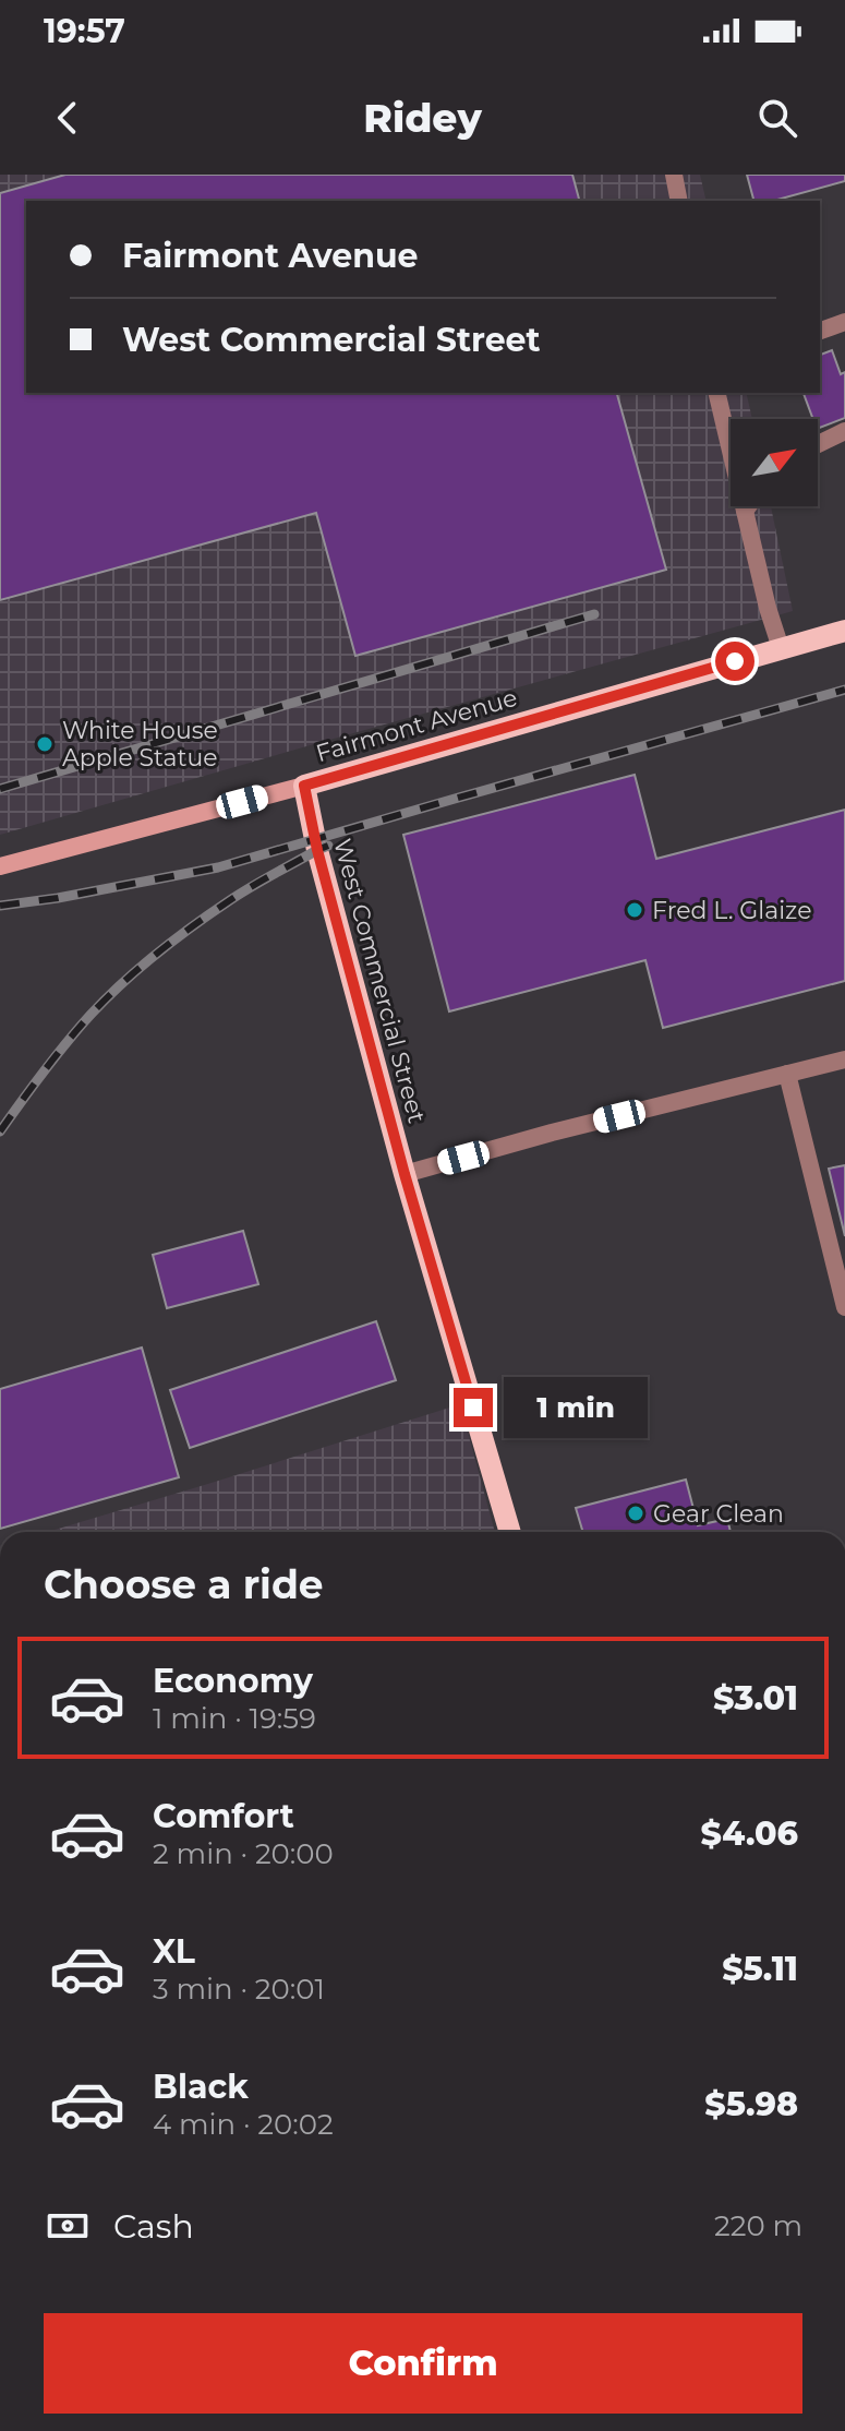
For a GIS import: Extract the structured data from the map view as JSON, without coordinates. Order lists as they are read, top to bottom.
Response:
{
  "streets": {
    "main road": ["Fairmont Avenue", "West Commercial Street"]
  },
  "crossings": [
    ["Fairmont Avenue", "West Commercial Street"]
  ],
  "places": ["White House Apple Statue", "Fred L. Glaize", "Gear Clean"],
  "north": "top right",
  "page": {
    "status": "19:57",
    "header": "Ridey",
    "banner": ["Fairmont Avenue", "West Commercial Street"],
    "bubble": "1 min",
    "heading": "Choose a ride",
    "list": [
      {
        "name": "Economy",
        "note": "1 min · 19:59",
        "value": "$3.01"
      },
      {
        "name": "Comfort",
        "note": "2 min · 20:00",
        "value": "$4.06"
      },
      {
        "name": "XL",
        "note": "3 min · 20:01",
        "value": "$5.11"
      },
      {
        "name": "Black",
        "note": "4 min · 20:02",
        "value": "$5.98"
      }
    ],
    "pay": ["Cash", "220 m"],
    "buttons": "Confirm"
  }
}
